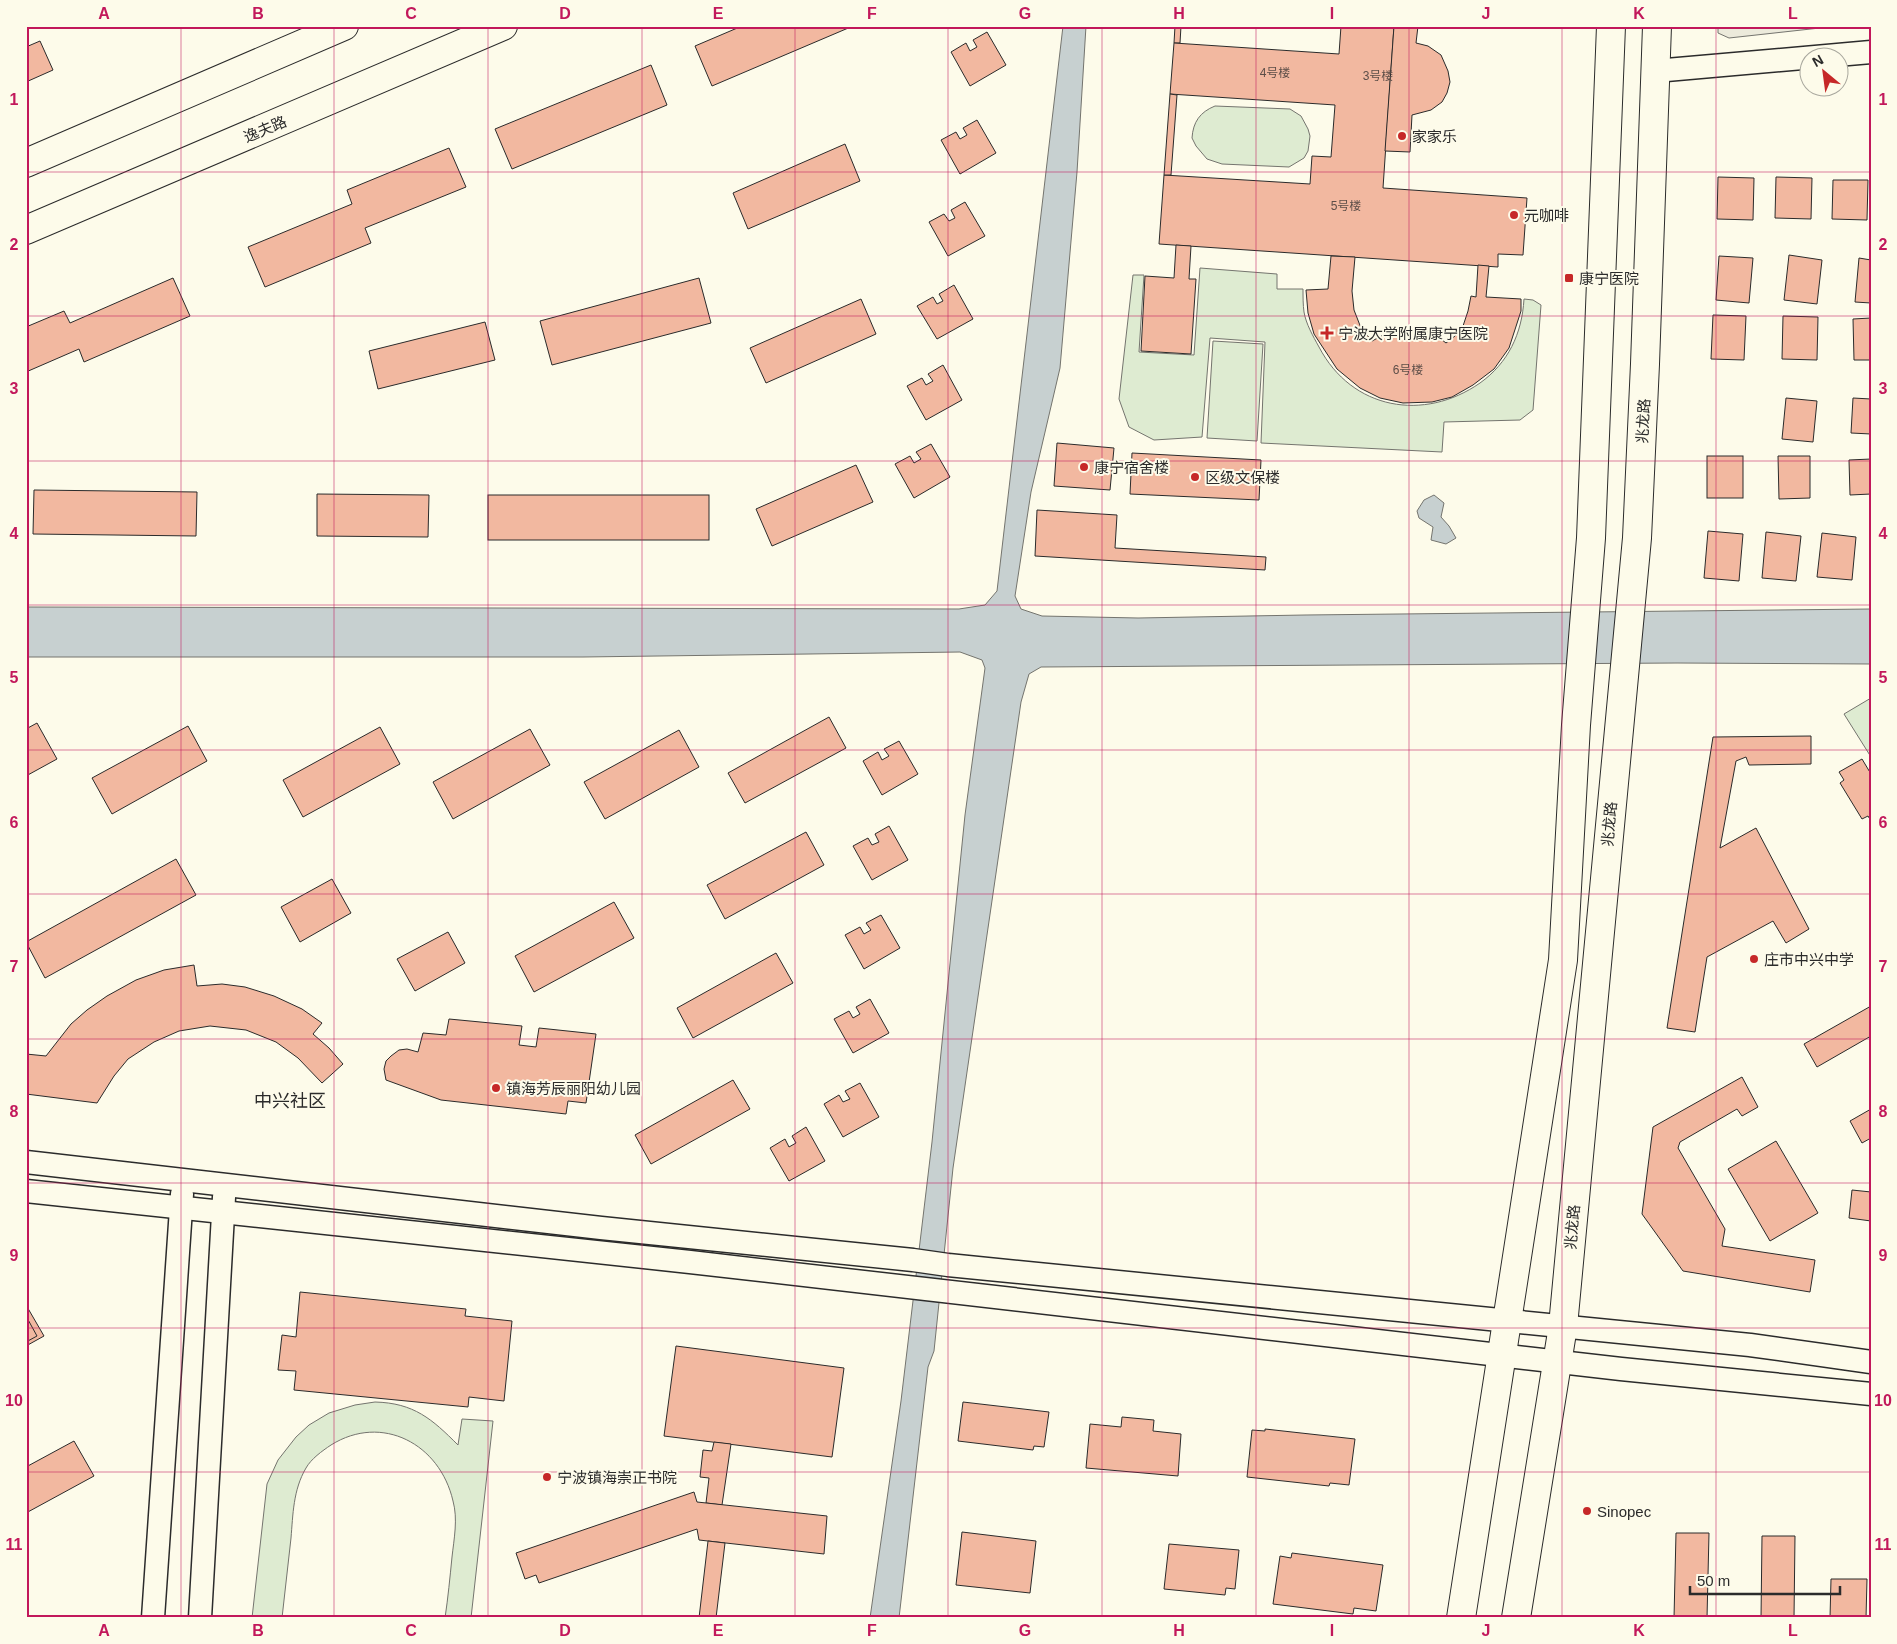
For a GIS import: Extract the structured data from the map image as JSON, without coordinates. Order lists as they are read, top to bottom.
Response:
{
  "streets": {
    "main road": ["逸夫路", "兆龙路"]
  },
  "districts": ["中兴社区"],
  "places": {
    "other": [
      "家家乐",
      "元咖啡",
      "康宁宿舍楼",
      "区级文保楼",
      "庄市中兴中学",
      "镇海芳辰丽阳幼儿园",
      "宁波镇海崇正书院",
      "Sinopec"
    ],
    "transit": ["康宁医院"],
    "health": ["宁波大学附属康宁医院"]
  },
  "house_numbers": [
    "4号楼",
    "3号楼",
    "5号楼",
    "6号楼"
  ],
  "scale_bar": "50 m",
  "north": "top left",
  "grid": {
    "columns": [
      "A",
      "B",
      "C",
      "D",
      "E",
      "F",
      "G",
      "H",
      "I",
      "J",
      "K",
      "L"
    ],
    "rows": [
      "1",
      "2",
      "3",
      "4",
      "5",
      "6",
      "7",
      "8",
      "9",
      "10",
      "11"
    ]
  }
}
